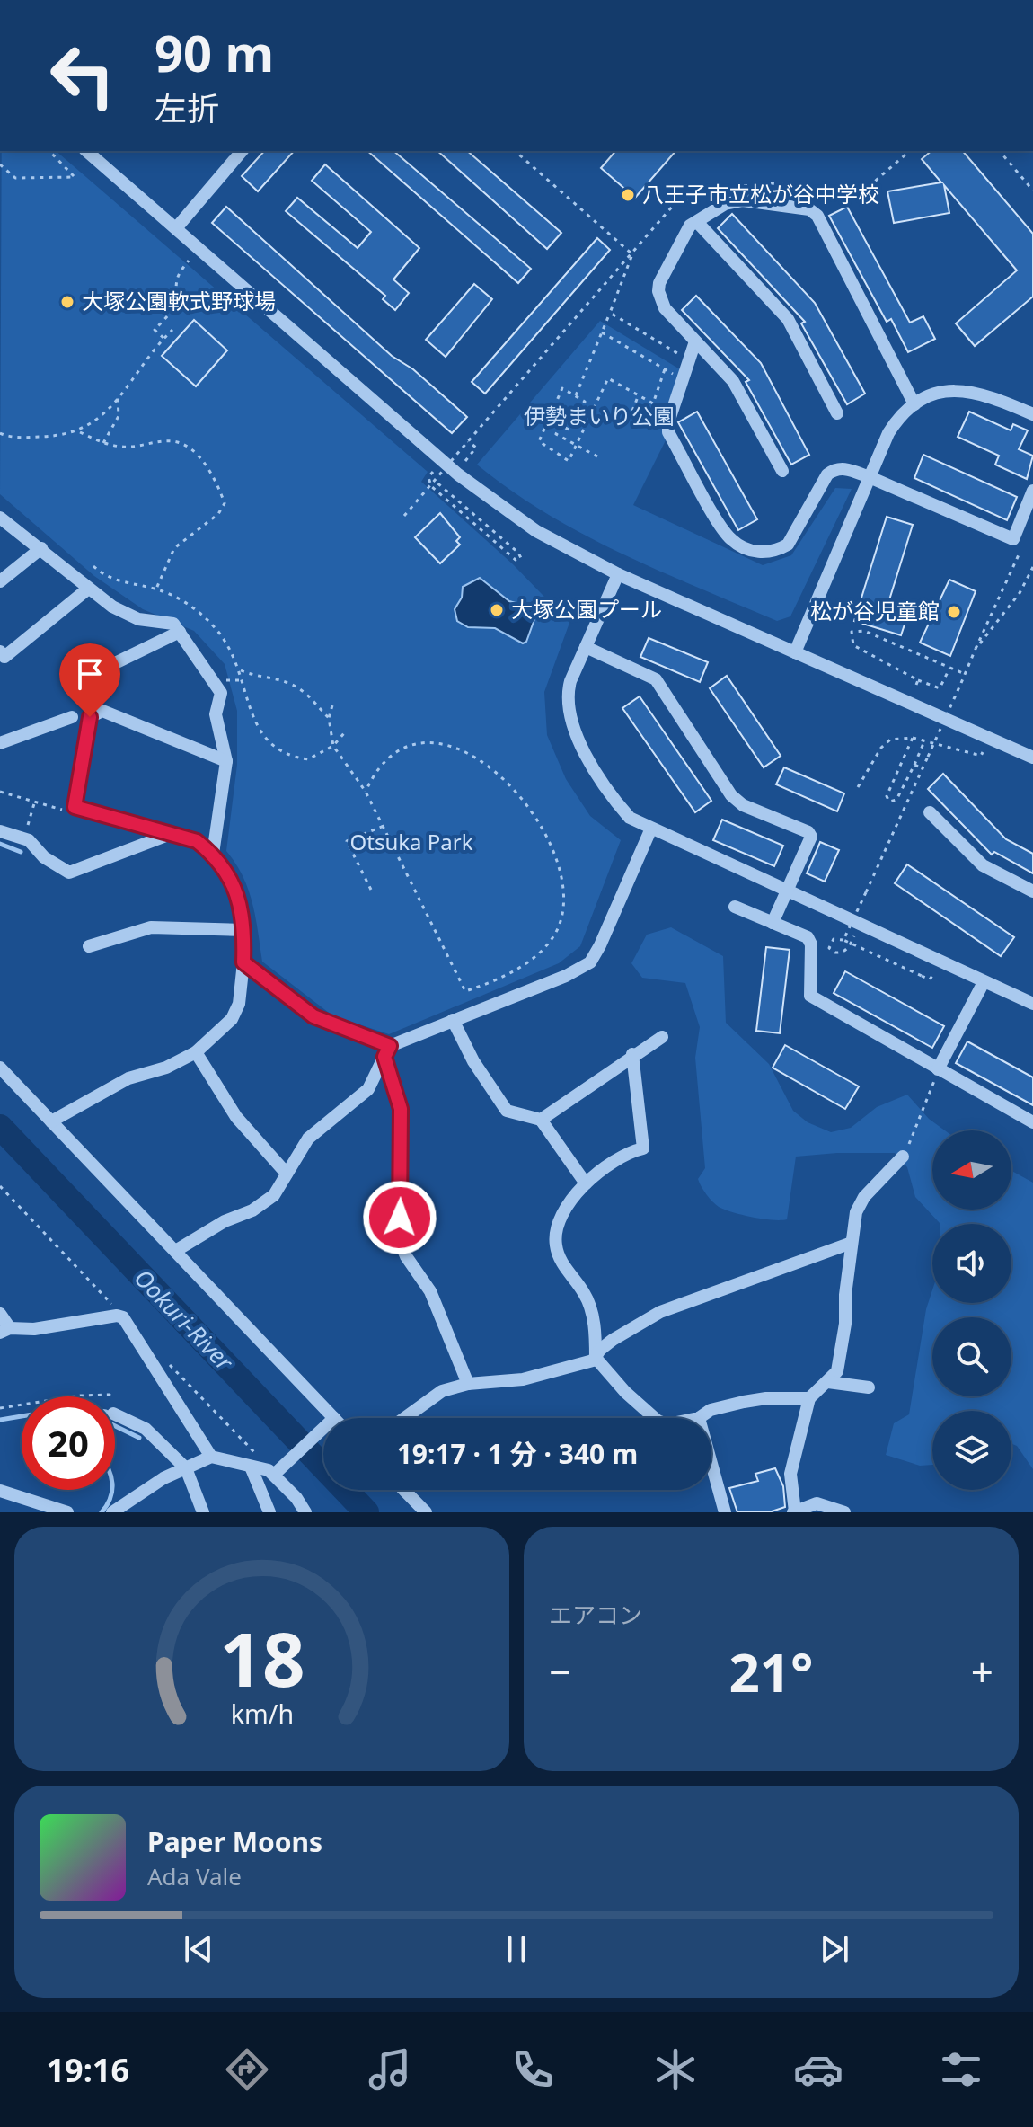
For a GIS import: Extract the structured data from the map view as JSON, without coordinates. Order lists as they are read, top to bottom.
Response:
{
  "water": ["Ookuri-River"],
  "parks": ["伊勢まいり公園", "Otsuka Park"],
  "places": [
    "八王子市立松が谷中学校",
    "大塚公園軟式野球場",
    "大塚公園プール",
    "松が谷児童館"
  ],
  "north": "left",
  "page": {
    "turn": ["90 m", "左折"],
    "limit": "20",
    "trip": "19:17 · 1 分 · 340 m",
    "tile": "エアコン",
    "heat": ["−", "21°", "+"],
    "song": ["Paper Moons", "Ada Vale"],
    "tabs": "19:16",
    "gauge": ["18", "km/h"]
  }
}
